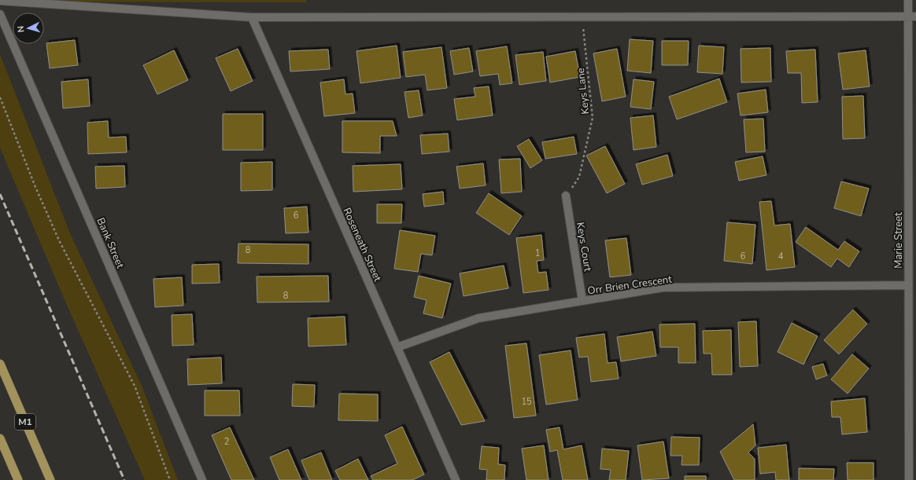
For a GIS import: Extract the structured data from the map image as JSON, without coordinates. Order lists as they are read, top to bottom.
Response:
{
  "streets": {
    "highway": ["M1"],
    "street": [
      "Marie Street",
      "Bank Street",
      "Roseneath Street",
      "Keys Court",
      "Orr Brien Crescent"
    ],
    "path": ["Keys Lane"]
  },
  "crossings": [
    ["Keys Lane", "Keys Court"],
    ["Marie Street", "Orr Brien Crescent"],
    ["Roseneath Street", "Orr Brien Crescent"],
    ["Keys Court", "Orr Brien Crescent"]
  ],
  "house_numbers": [
    "6",
    "8",
    "1",
    "6",
    "4",
    "8",
    "15",
    "2"
  ],
  "north": "left"
}
